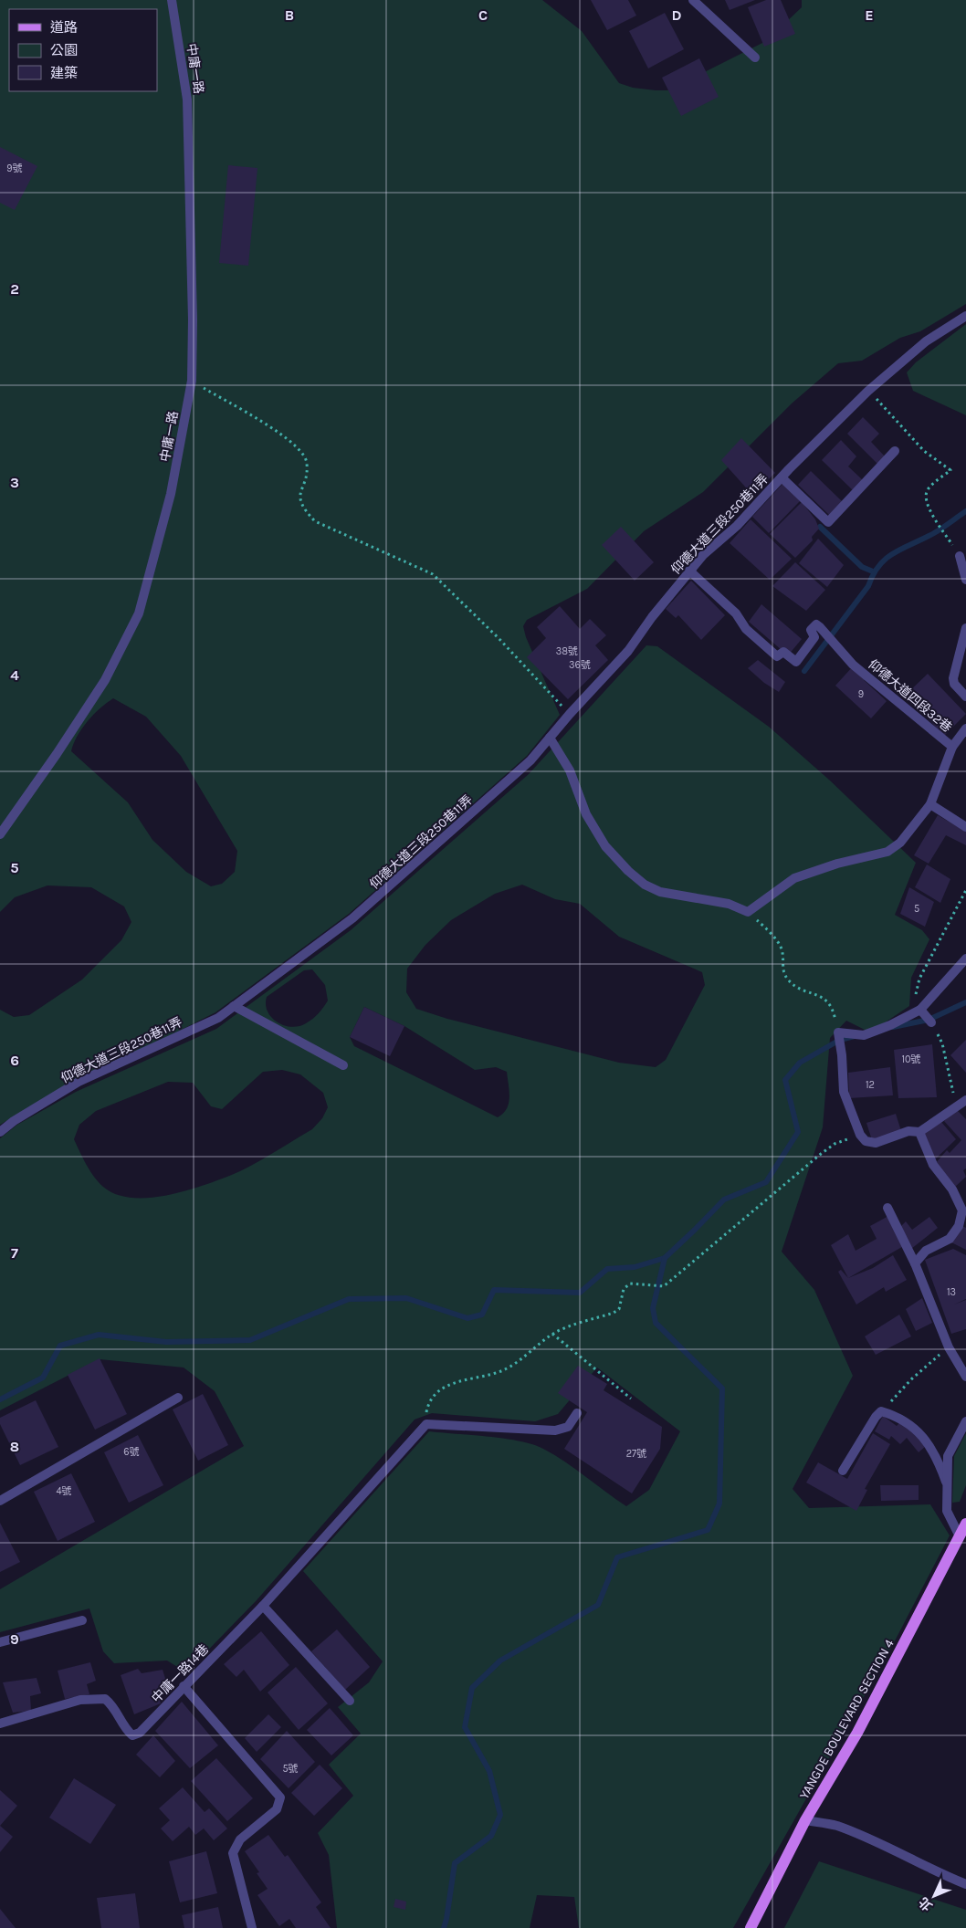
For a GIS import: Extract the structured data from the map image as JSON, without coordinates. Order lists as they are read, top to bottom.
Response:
{
  "streets": {
    "main road": ["YANGDE BOULEVARD SECTION 4"],
    "street": [
      "中庸一路",
      "仰德大道三段250巷11弄",
      "仰德大道四段32巷",
      "中庸一路14巷"
    ]
  },
  "crossings": [
    ["仰德大道三段250巷11弄", "仰德大道四段32巷"]
  ],
  "house_numbers": [
    "9號",
    "38號",
    "36號",
    "9",
    "5",
    "10號",
    "12",
    "13",
    "6號",
    "27號",
    "4號",
    "5號"
  ],
  "legend": ["道路", "公園", "建築"],
  "north": "bottom left",
  "grid": {
    "columns": [
      "B",
      "C",
      "D",
      "E"
    ],
    "rows": [
      "2",
      "3",
      "4",
      "5",
      "6",
      "7",
      "8",
      "9"
    ]
  }
}
